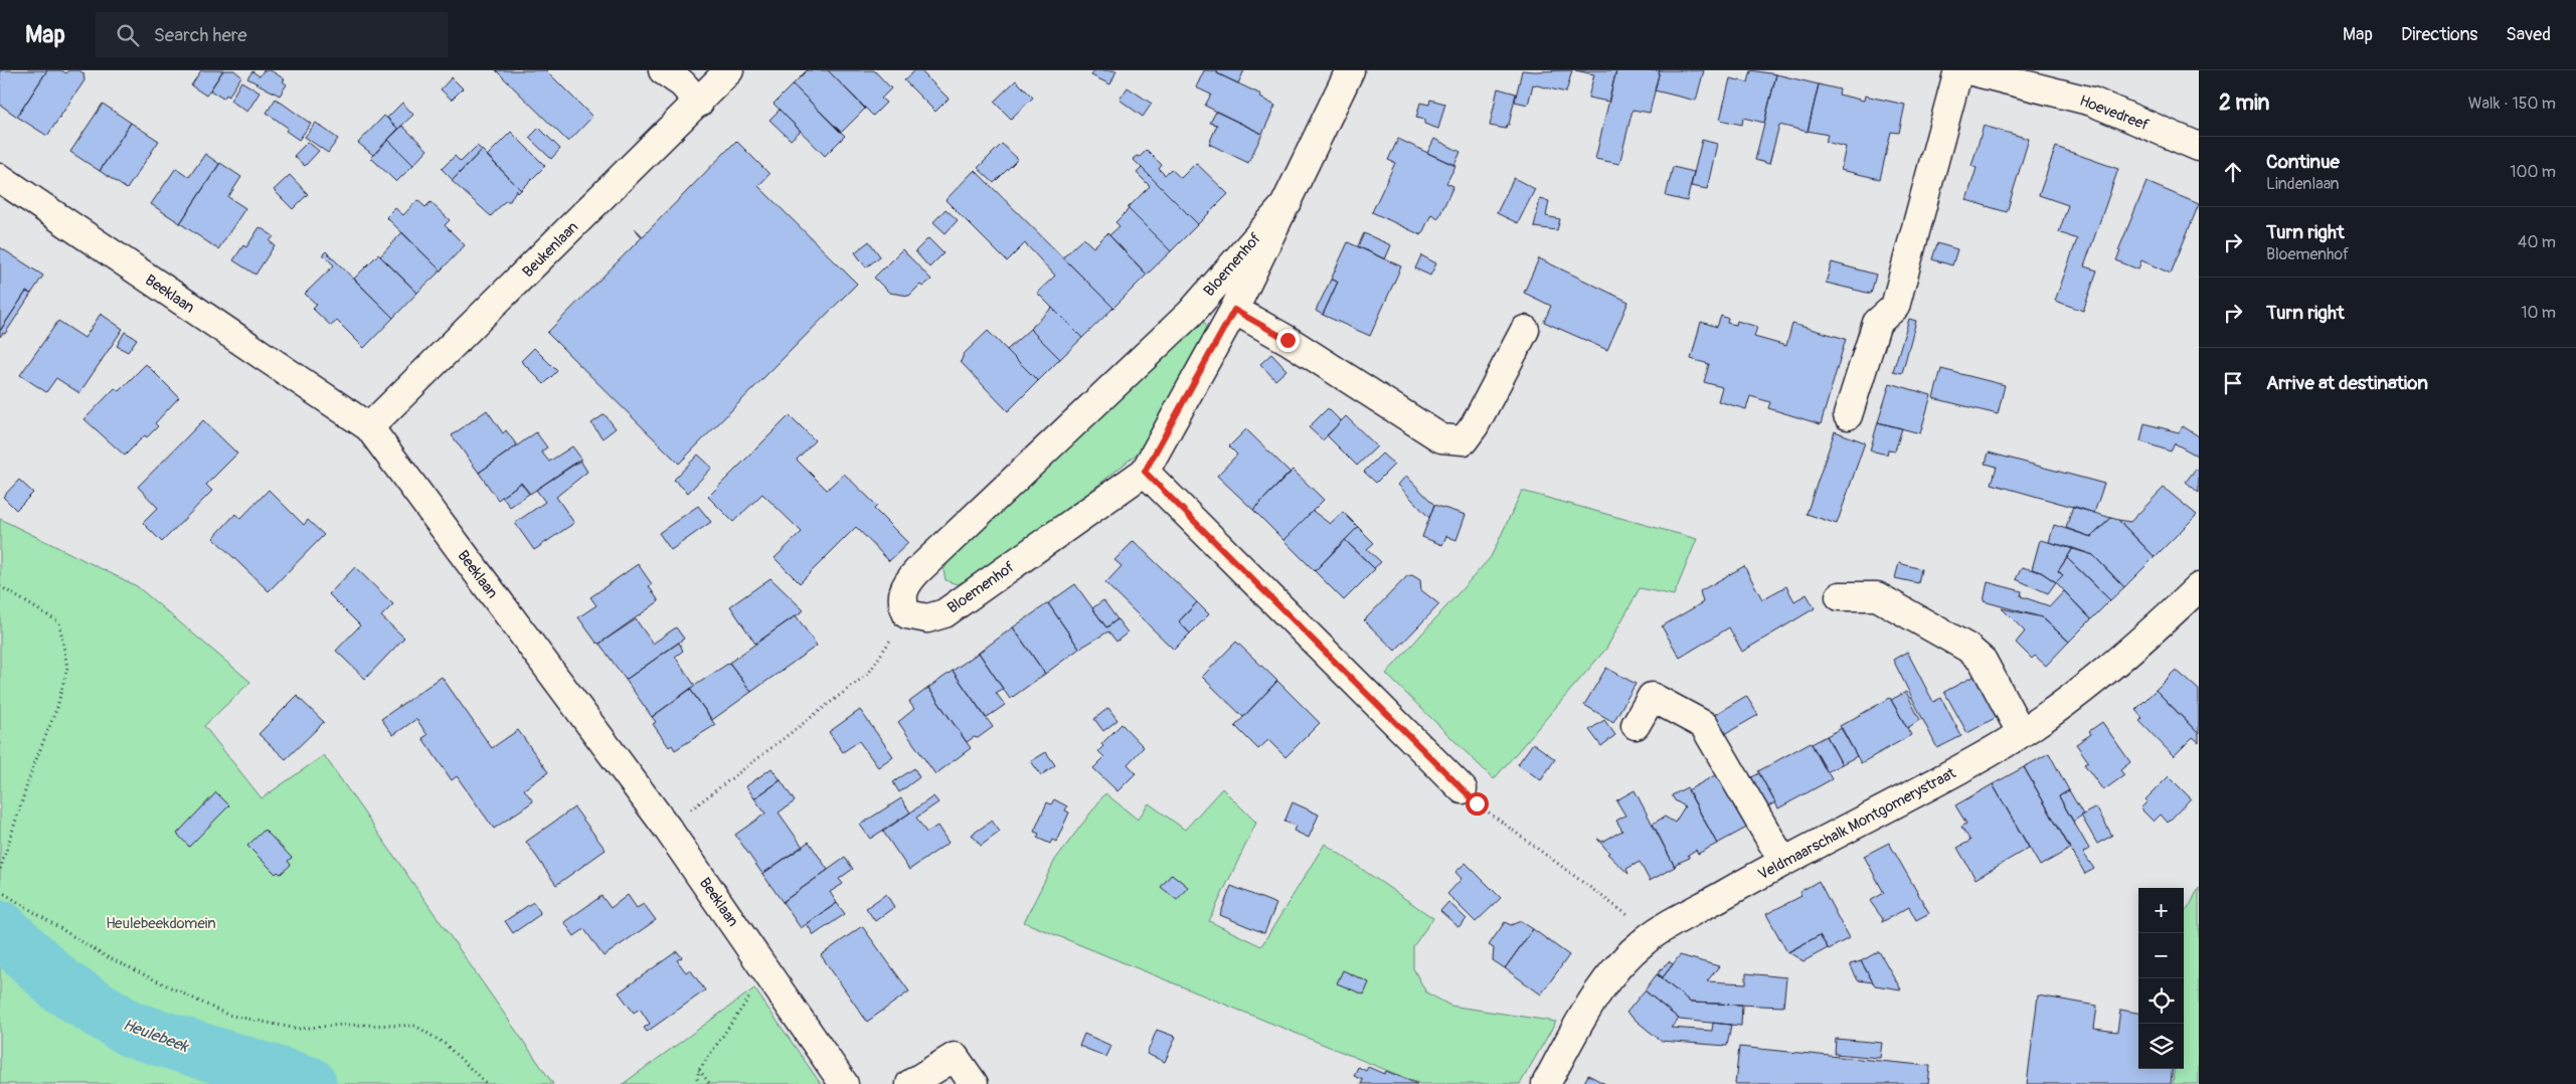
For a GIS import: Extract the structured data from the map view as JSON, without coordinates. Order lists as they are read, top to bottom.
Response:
{
  "streets": {
    "street": [
      "Hoevedreef",
      "Beukenlaan",
      "Bloemenhof",
      "Beeklaan",
      "Veldmaarschalk Montgomerystraat"
    ]
  },
  "crossings": [
    ["Beukenlaan", "Beeklaan"]
  ],
  "water": ["Heulebeek"],
  "parks": ["Heulebeekdomein"],
  "page": {
    "header": "Map",
    "search": "Search here",
    "nav": ["Map", "Directions", "Saved"],
    "heading": ["2 min", "Walk · 150 m"],
    "list": [
      ["Continue", "Lindenlaan", "100 m"],
      ["Turn right", "Bloemenhof", "40 m"],
      ["Turn right", "10 m"],
      "Arrive at destination"
    ],
    "map_buttons": ["+", "−"]
  }
}
